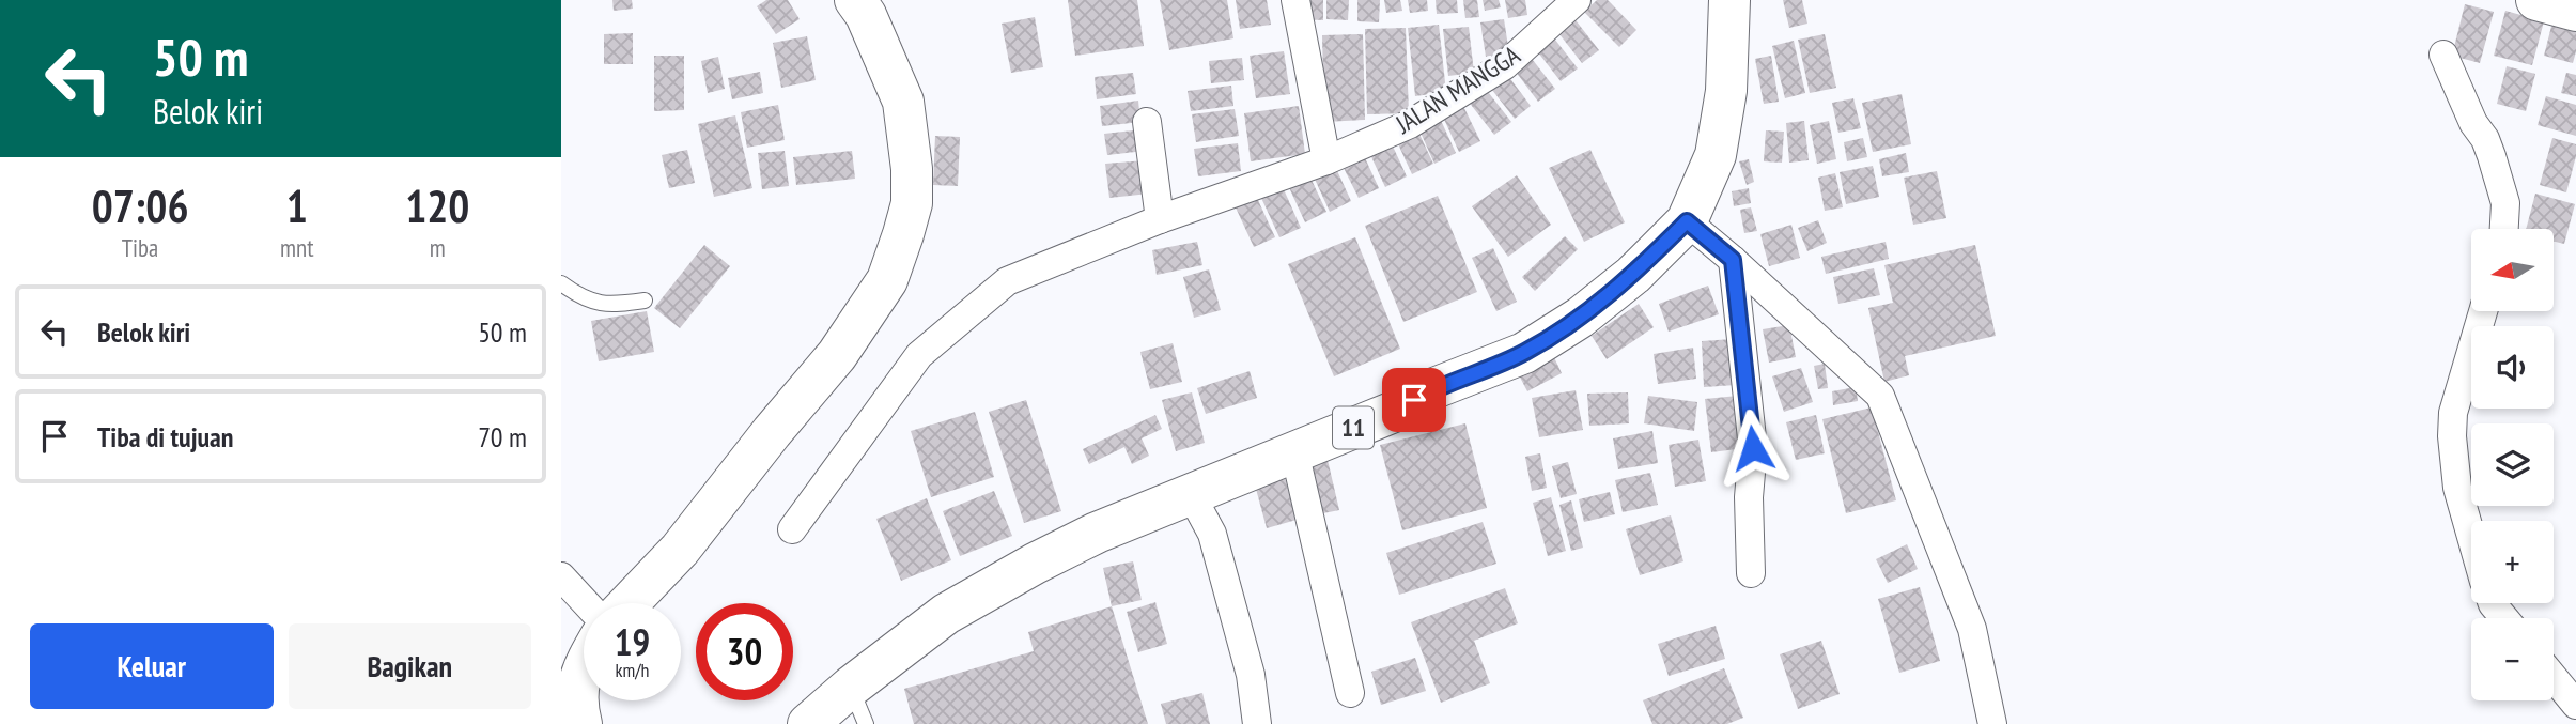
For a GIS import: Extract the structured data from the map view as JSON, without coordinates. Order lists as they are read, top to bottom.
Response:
{
  "streets": {
    "highway": ["11"],
    "street": ["JALAN MANGGA"]
  },
  "north": "left",
  "page": {
    "turn": ["50 m", "Belok kiri"],
    "eta": [
      "07:06",
      "Tiba",
      "1",
      "mnt",
      "120",
      "m"
    ],
    "map_buttons": ["+", "−"],
    "list": [
      {
        "name": "Belok kiri",
        "value": "50 m"
      },
      {
        "name": "Tiba di tujuan",
        "value": "70 m"
      }
    ],
    "speed": "19 km/h",
    "limit": "30",
    "buttons": ["Keluar", "Bagikan"]
  }
}
